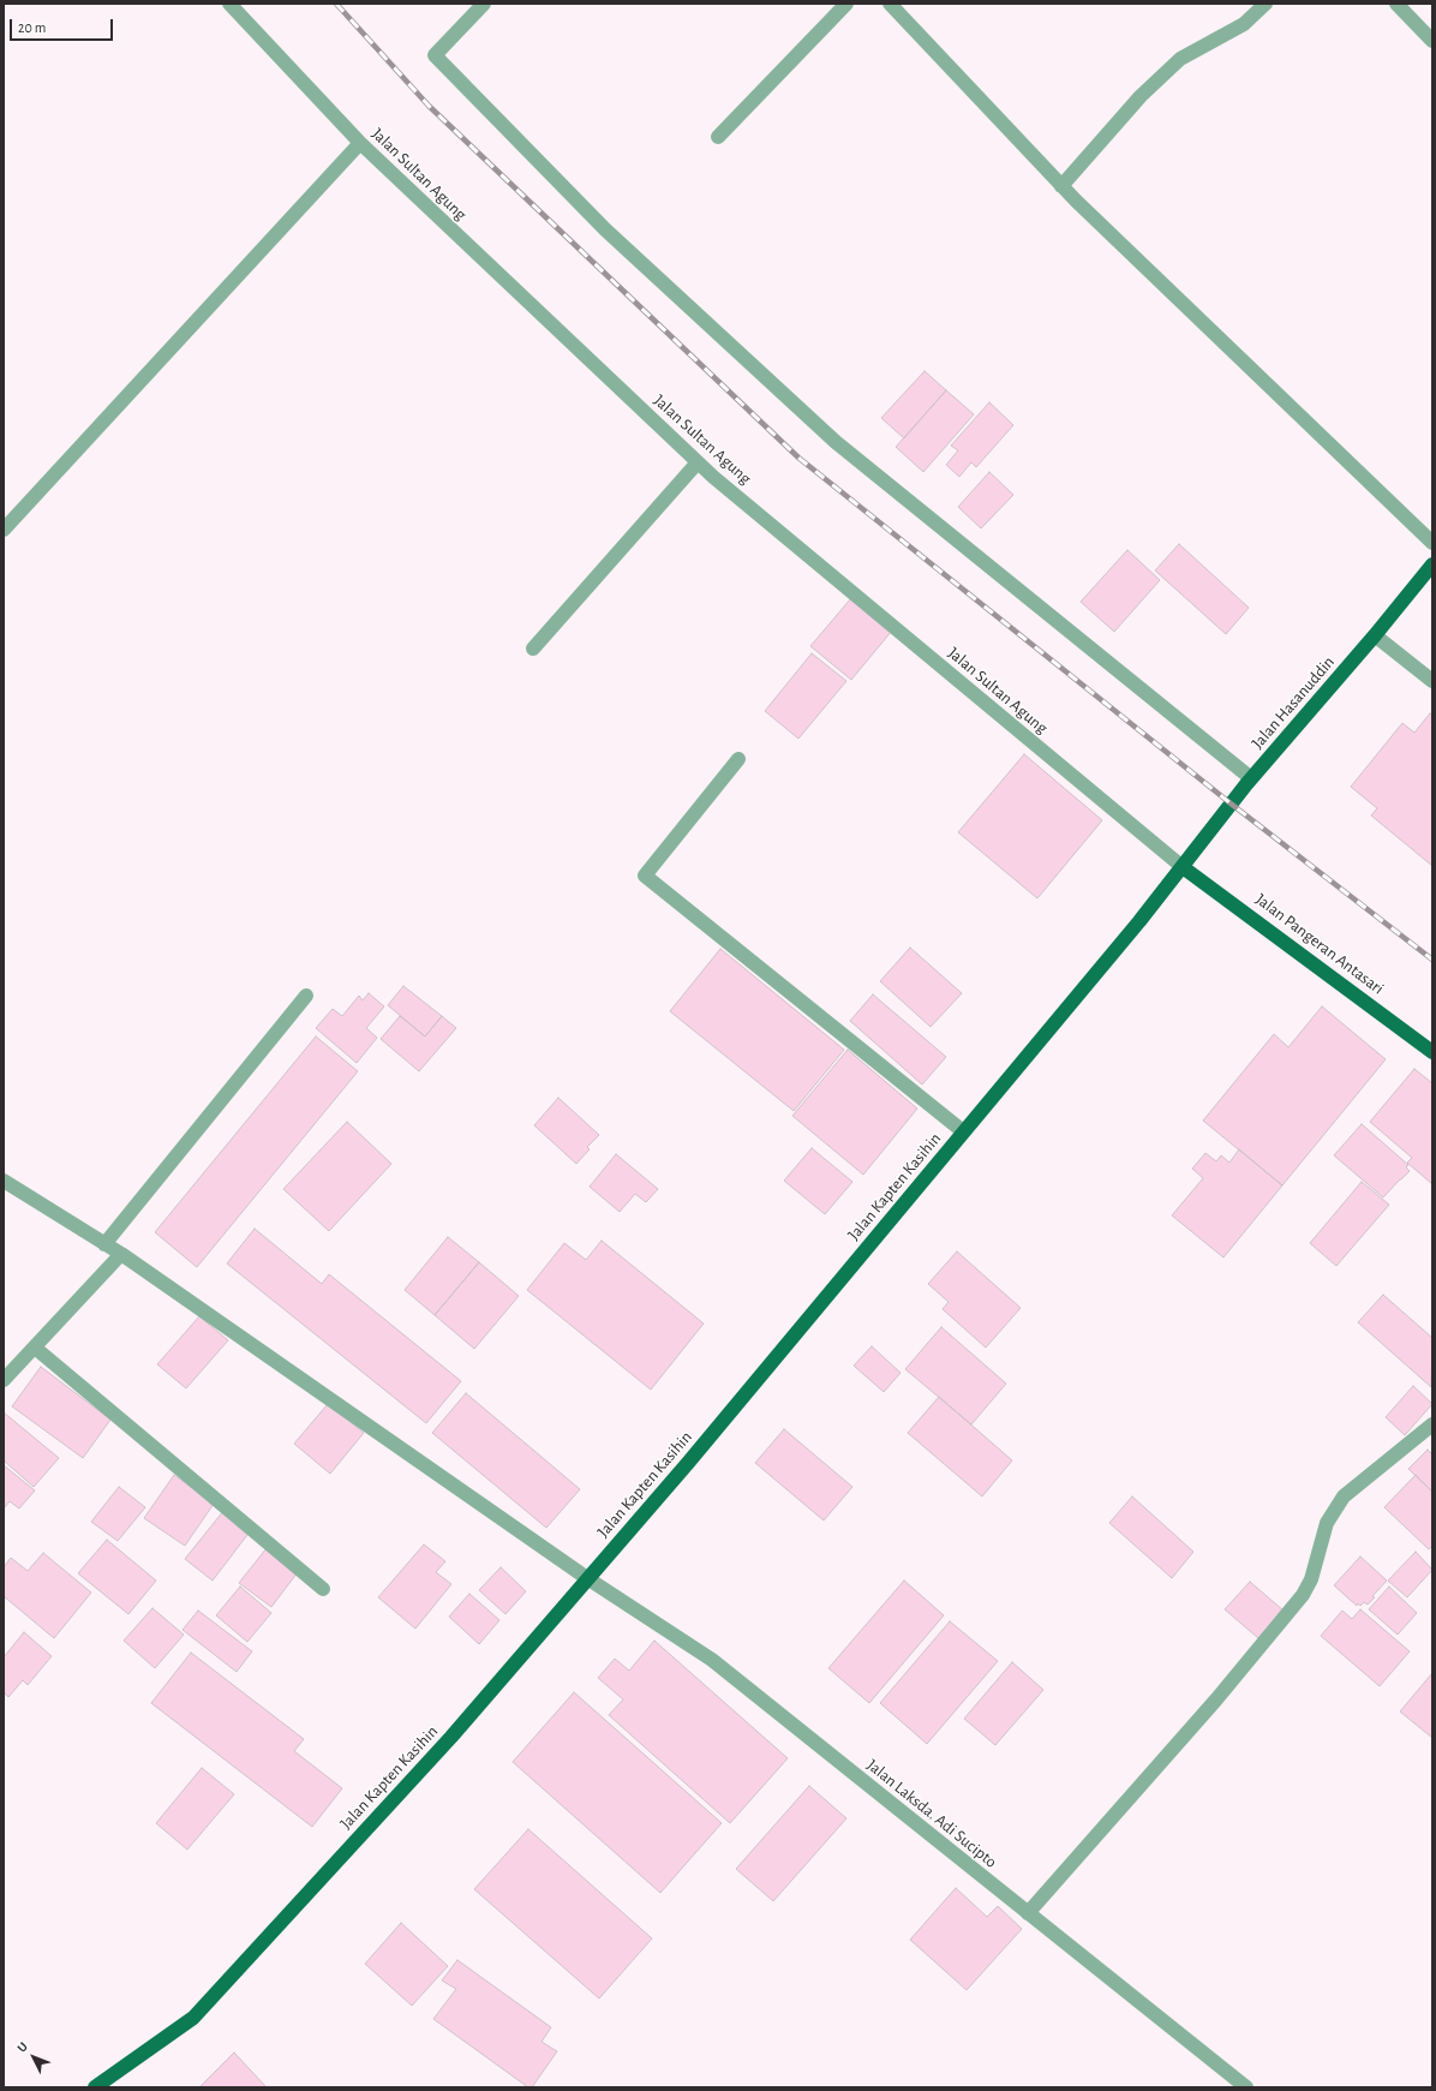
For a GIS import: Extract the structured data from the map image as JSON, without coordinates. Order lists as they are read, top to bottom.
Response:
{
  "streets": {
    "main road": ["Jalan Hasanuddin", "Jalan Pangeran Antasari", "Jalan Kapten Kasihin"],
    "street": ["Jalan Sultan Agung", "Jalan Laksda. Adi Sucipto"]
  },
  "crossings": [
    ["Jalan Sultan Agung", "Jalan Hasanuddin"],
    ["Jalan Sultan Agung", "Jalan Pangeran Antasari"],
    ["Jalan Sultan Agung", "Jalan Kapten Kasihin"],
    ["Jalan Hasanuddin", "Jalan Pangeran Antasari"],
    ["Jalan Hasanuddin", "Jalan Kapten Kasihin"],
    ["Jalan Pangeran Antasari", "Jalan Kapten Kasihin"],
    ["Jalan Kapten Kasihin", "Jalan Laksda. Adi Sucipto"]
  ],
  "scale_bar": "20 m",
  "north": "top left"
}
